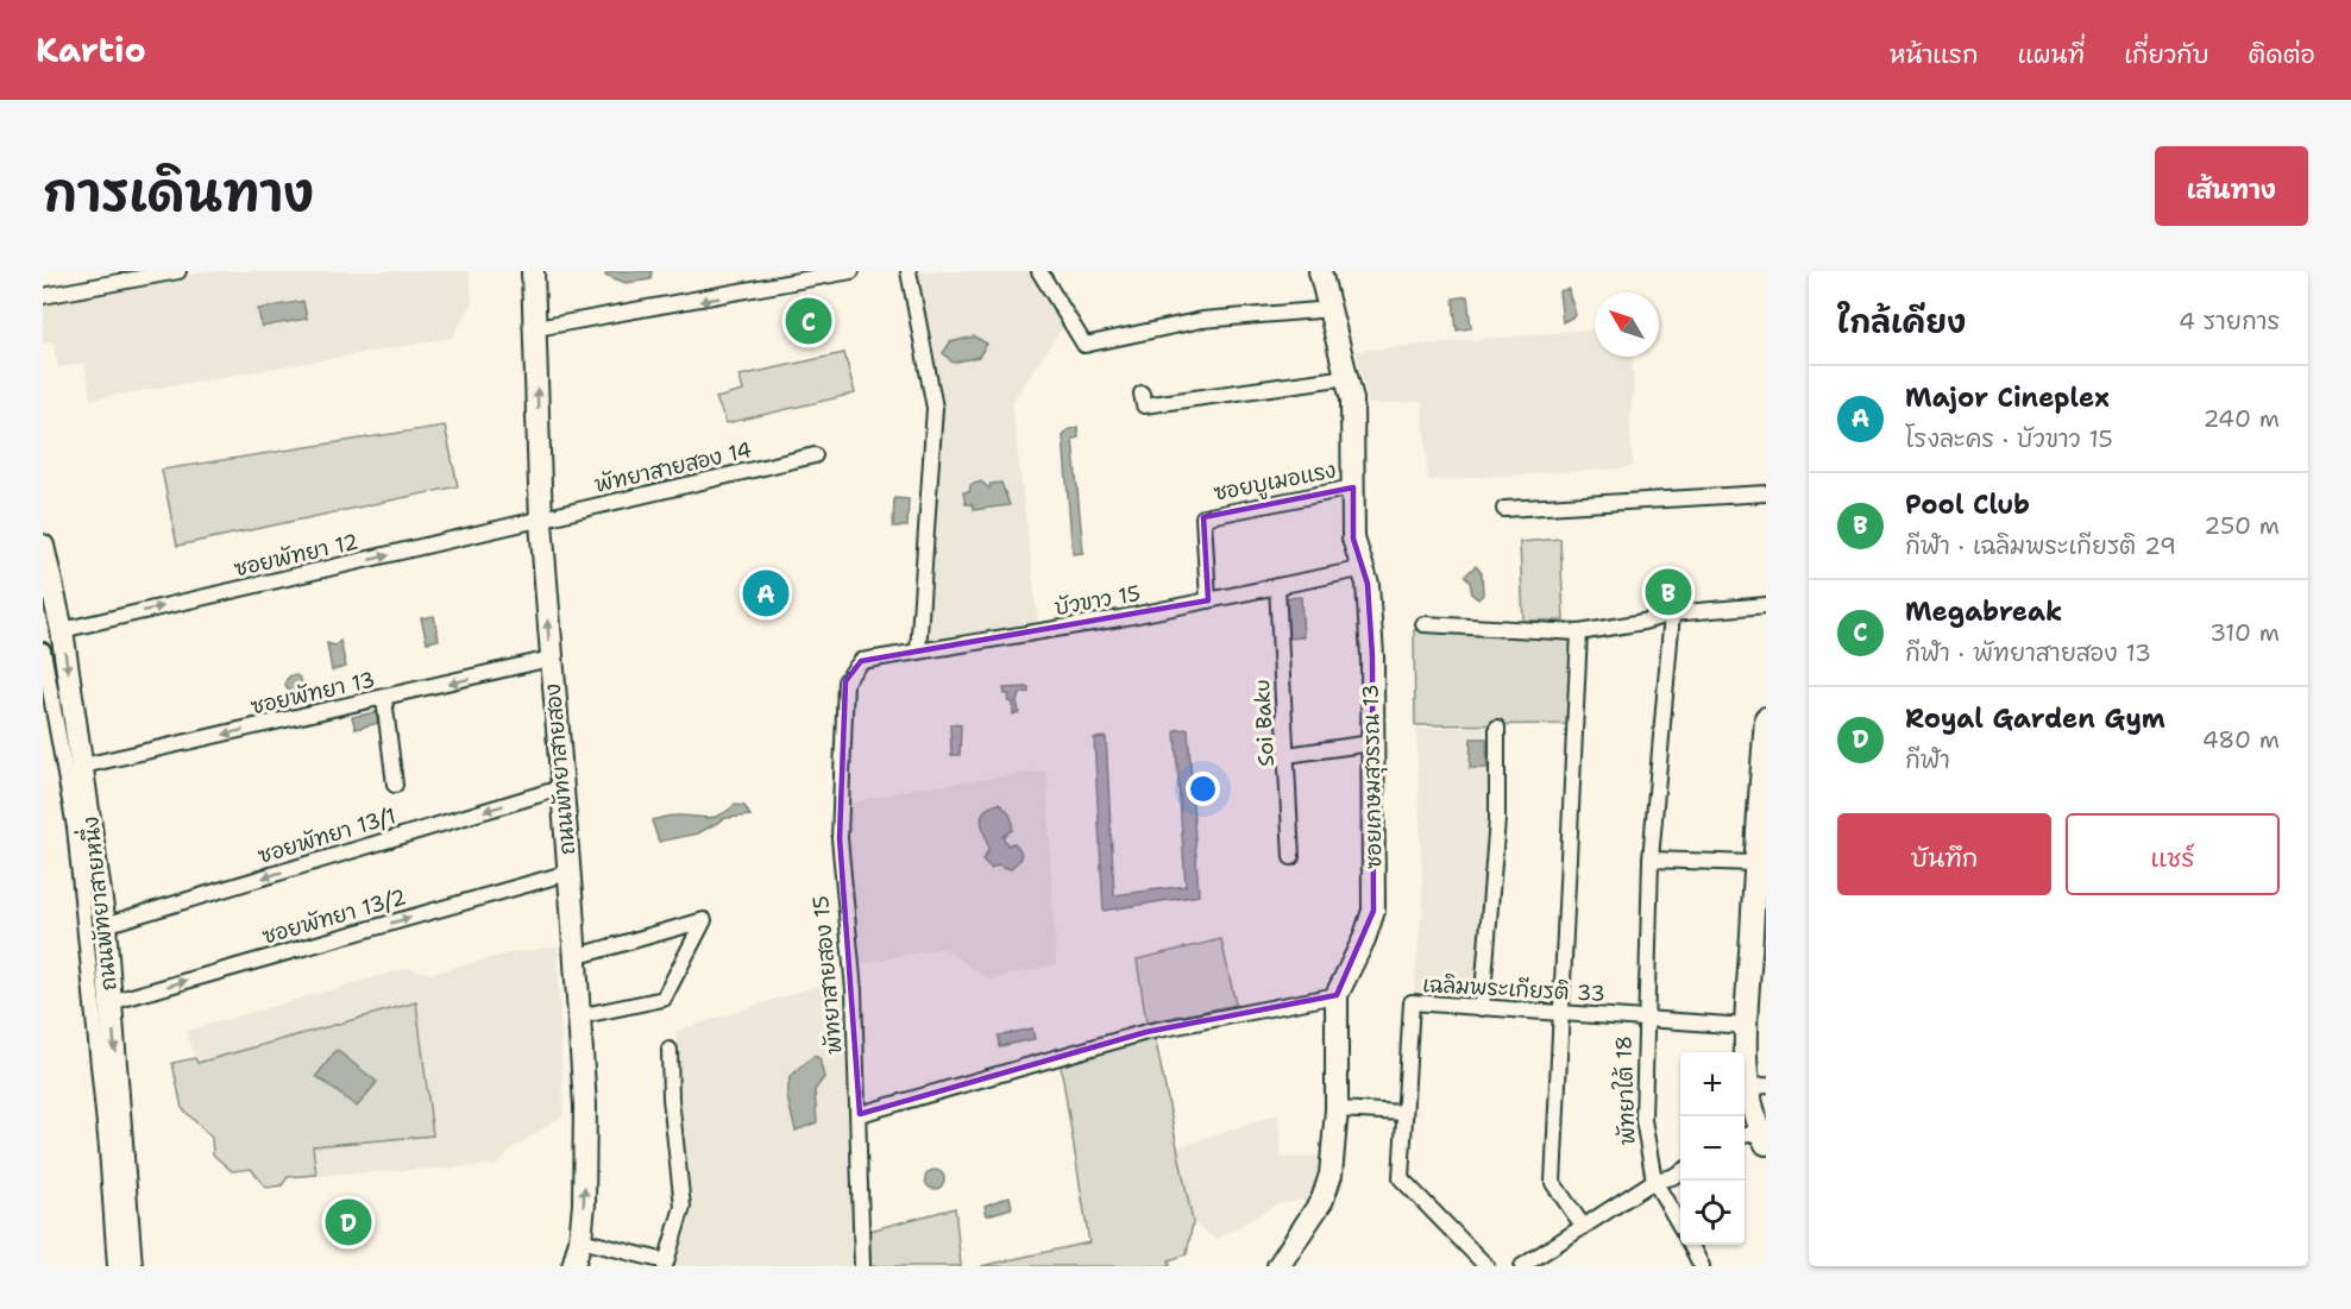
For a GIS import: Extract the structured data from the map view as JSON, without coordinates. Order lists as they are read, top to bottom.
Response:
{
  "streets": {
    "main road": ["ถนนพัทยาสายสอง", "ซอยเกษมสุวรรณ 13", "ถนนพัทยาสายหนึ่ง"],
    "street": [
      "พัทยาสายสอง 14",
      "ซอยบูเมอแรง",
      "ซอยพัทยา 12",
      "บัวขาว 15",
      "ซอยพัทยา 13",
      "Soi Baku",
      "ซอยพัทยา 13/1",
      "ซอยพัทยา 13/2",
      "พัทยาสายสอง 15",
      "เฉลิมพระเกียรติ 33",
      "พัทยาใต้ 18"
    ]
  },
  "crossings": [
    ["พัทยาสายสอง 14", "ซอยพัทยา 12"],
    ["พัทยาสายสอง 14", "ถนนพัทยาสายสอง"],
    ["ซอยบูเมอแรง", "บัวขาว 15"],
    ["ซอยบูเมอแรง", "ซอยเกษมสุวรรณ 13"],
    ["ซอยพัทยา 12", "ถนนพัทยาสายสอง"],
    ["ซอยพัทยา 12", "ถนนพัทยาสายหนึ่ง"],
    ["บัวขาว 15", "Soi Baku"],
    ["บัวขาว 15", "ซอยเกษมสุวรรณ 13"],
    ["บัวขาว 15", "พัทยาสายสอง 15"],
    ["ซอยพัทยา 13", "ถนนพัทยาสายสอง"],
    ["ซอยพัทยา 13", "ถนนพัทยาสายหนึ่ง"],
    ["ถนนพัทยาสายสอง", "ซอยพัทยา 13/1"],
    ["ถนนพัทยาสายสอง", "ซอยพัทยา 13/2"],
    ["ซอยพัทยา 13/1", "ถนนพัทยาสายหนึ่ง"],
    ["ถนนพัทยาสายหนึ่ง", "ซอยพัทยา 13/2"],
    ["เฉลิมพระเกียรติ 33", "พัทยาใต้ 18"]
  ],
  "one_way": [
    "ซอยพัทยา 12",
    "ซอยพัทยา 13",
    "ถนนพัทยาสายสอง",
    "ซอยพัทยา 13/1",
    "ถนนพัทยาสายหนึ่ง",
    "ซอยพัทยา 13/2"
  ],
  "north": "top left",
  "page": {
    "header": "Kartio",
    "nav": [
      "หน้าแรก",
      "แผนที่",
      "เกี่ยวกับ",
      "ติดต่อ"
    ],
    "title": "การเดินทาง",
    "buttons": [
      "เส้นทาง",
      ["บันทึก", "แชร์"]
    ],
    "heading": ["ใกล้เคียง", "4 รายการ"],
    "pins": [
      "C",
      "B",
      "A",
      "D"
    ],
    "list": [
      {
        "mark": "A",
        "name": "Major Cineplex",
        "note": "โรงละคร · บัวขาว 15",
        "value": "240 m"
      },
      {
        "mark": "B",
        "name": "Pool Club",
        "note": "กีฬา · เฉลิมพระเกียรติ 29",
        "value": "250 m"
      },
      {
        "mark": "C",
        "name": "Megabreak",
        "note": "กีฬา · พัทยาสายสอง 13",
        "value": "310 m"
      },
      {
        "mark": "D",
        "name": "Royal Garden Gym",
        "note": "กีฬา",
        "value": "480 m"
      }
    ],
    "map_buttons": ["+", "−"]
  }
}
